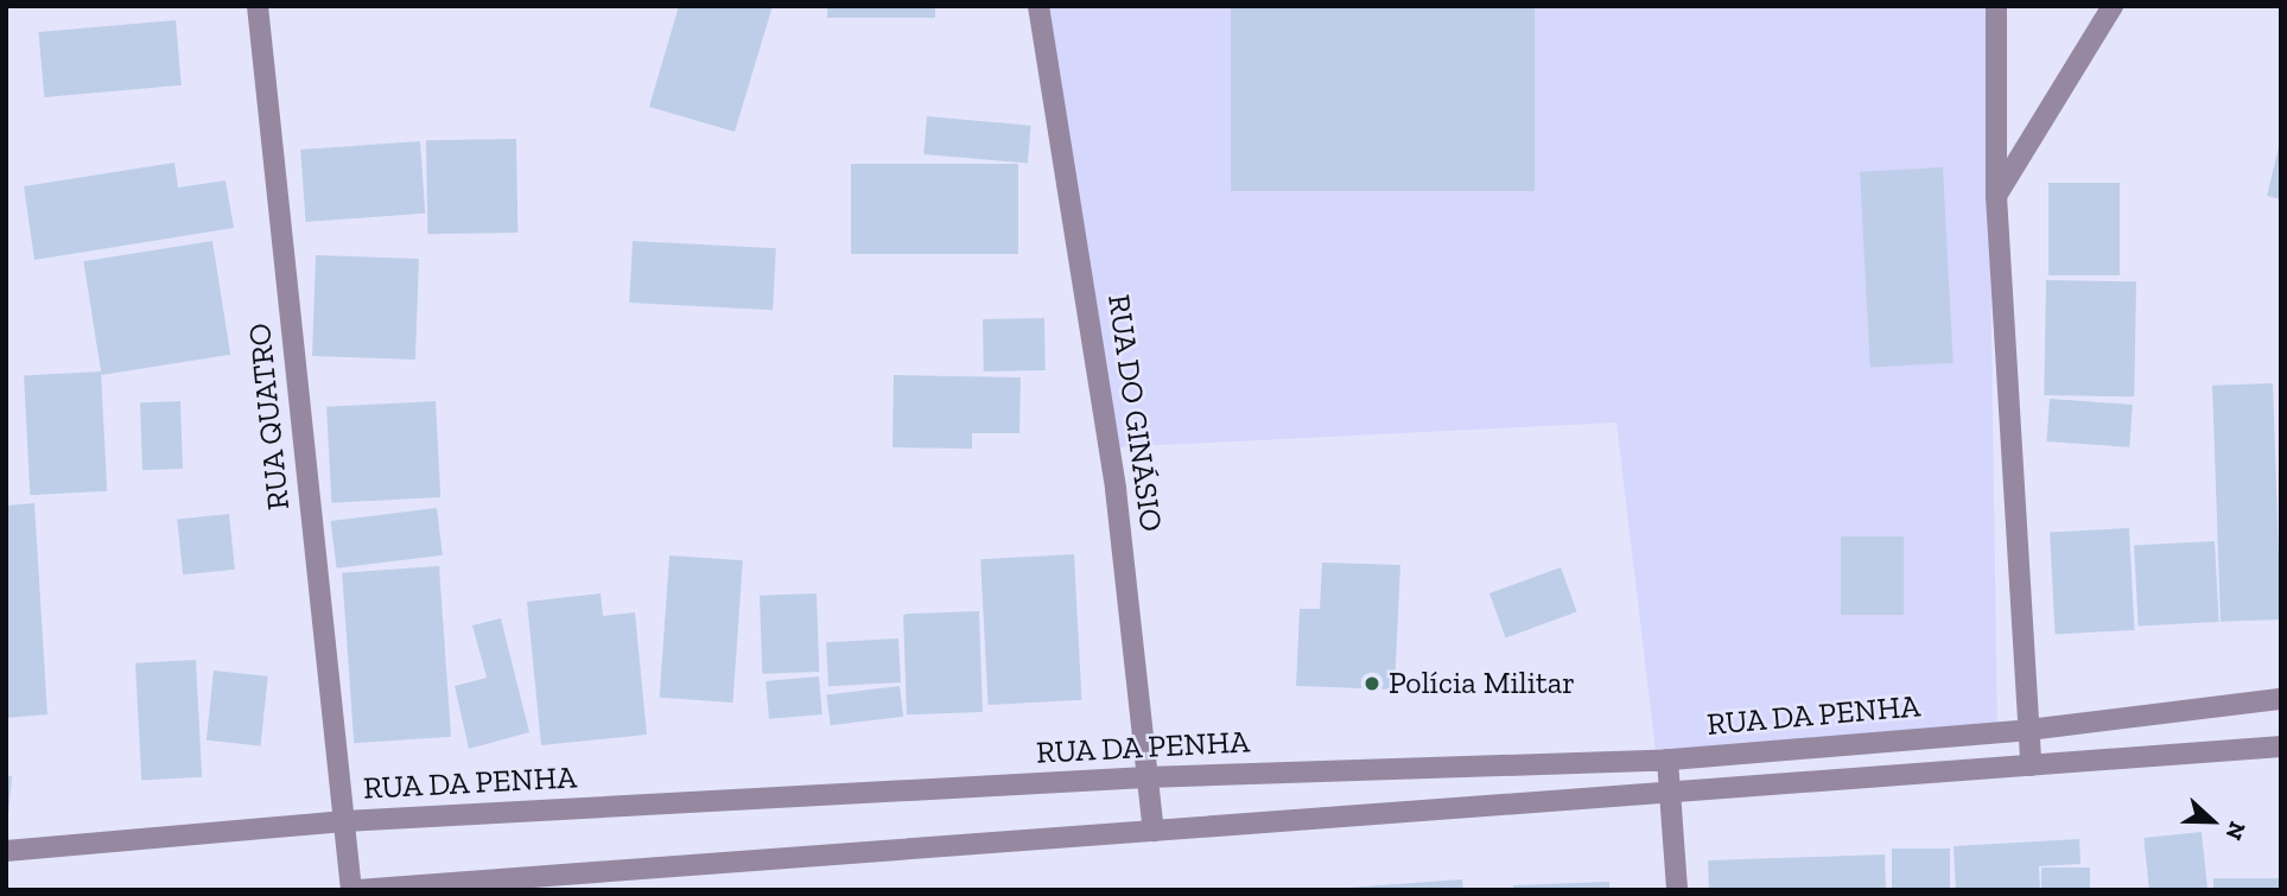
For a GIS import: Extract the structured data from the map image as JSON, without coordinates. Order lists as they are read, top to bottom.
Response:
{
  "streets": {
    "street": ["RUA DO GINÁSIO", "RUA QUATRO", "RUA DA PENHA"]
  },
  "crossings": [
    ["RUA DO GINÁSIO", "RUA DA PENHA"],
    ["RUA QUATRO", "RUA DA PENHA"]
  ],
  "places": ["Polícia Militar"],
  "north": "right"
}
